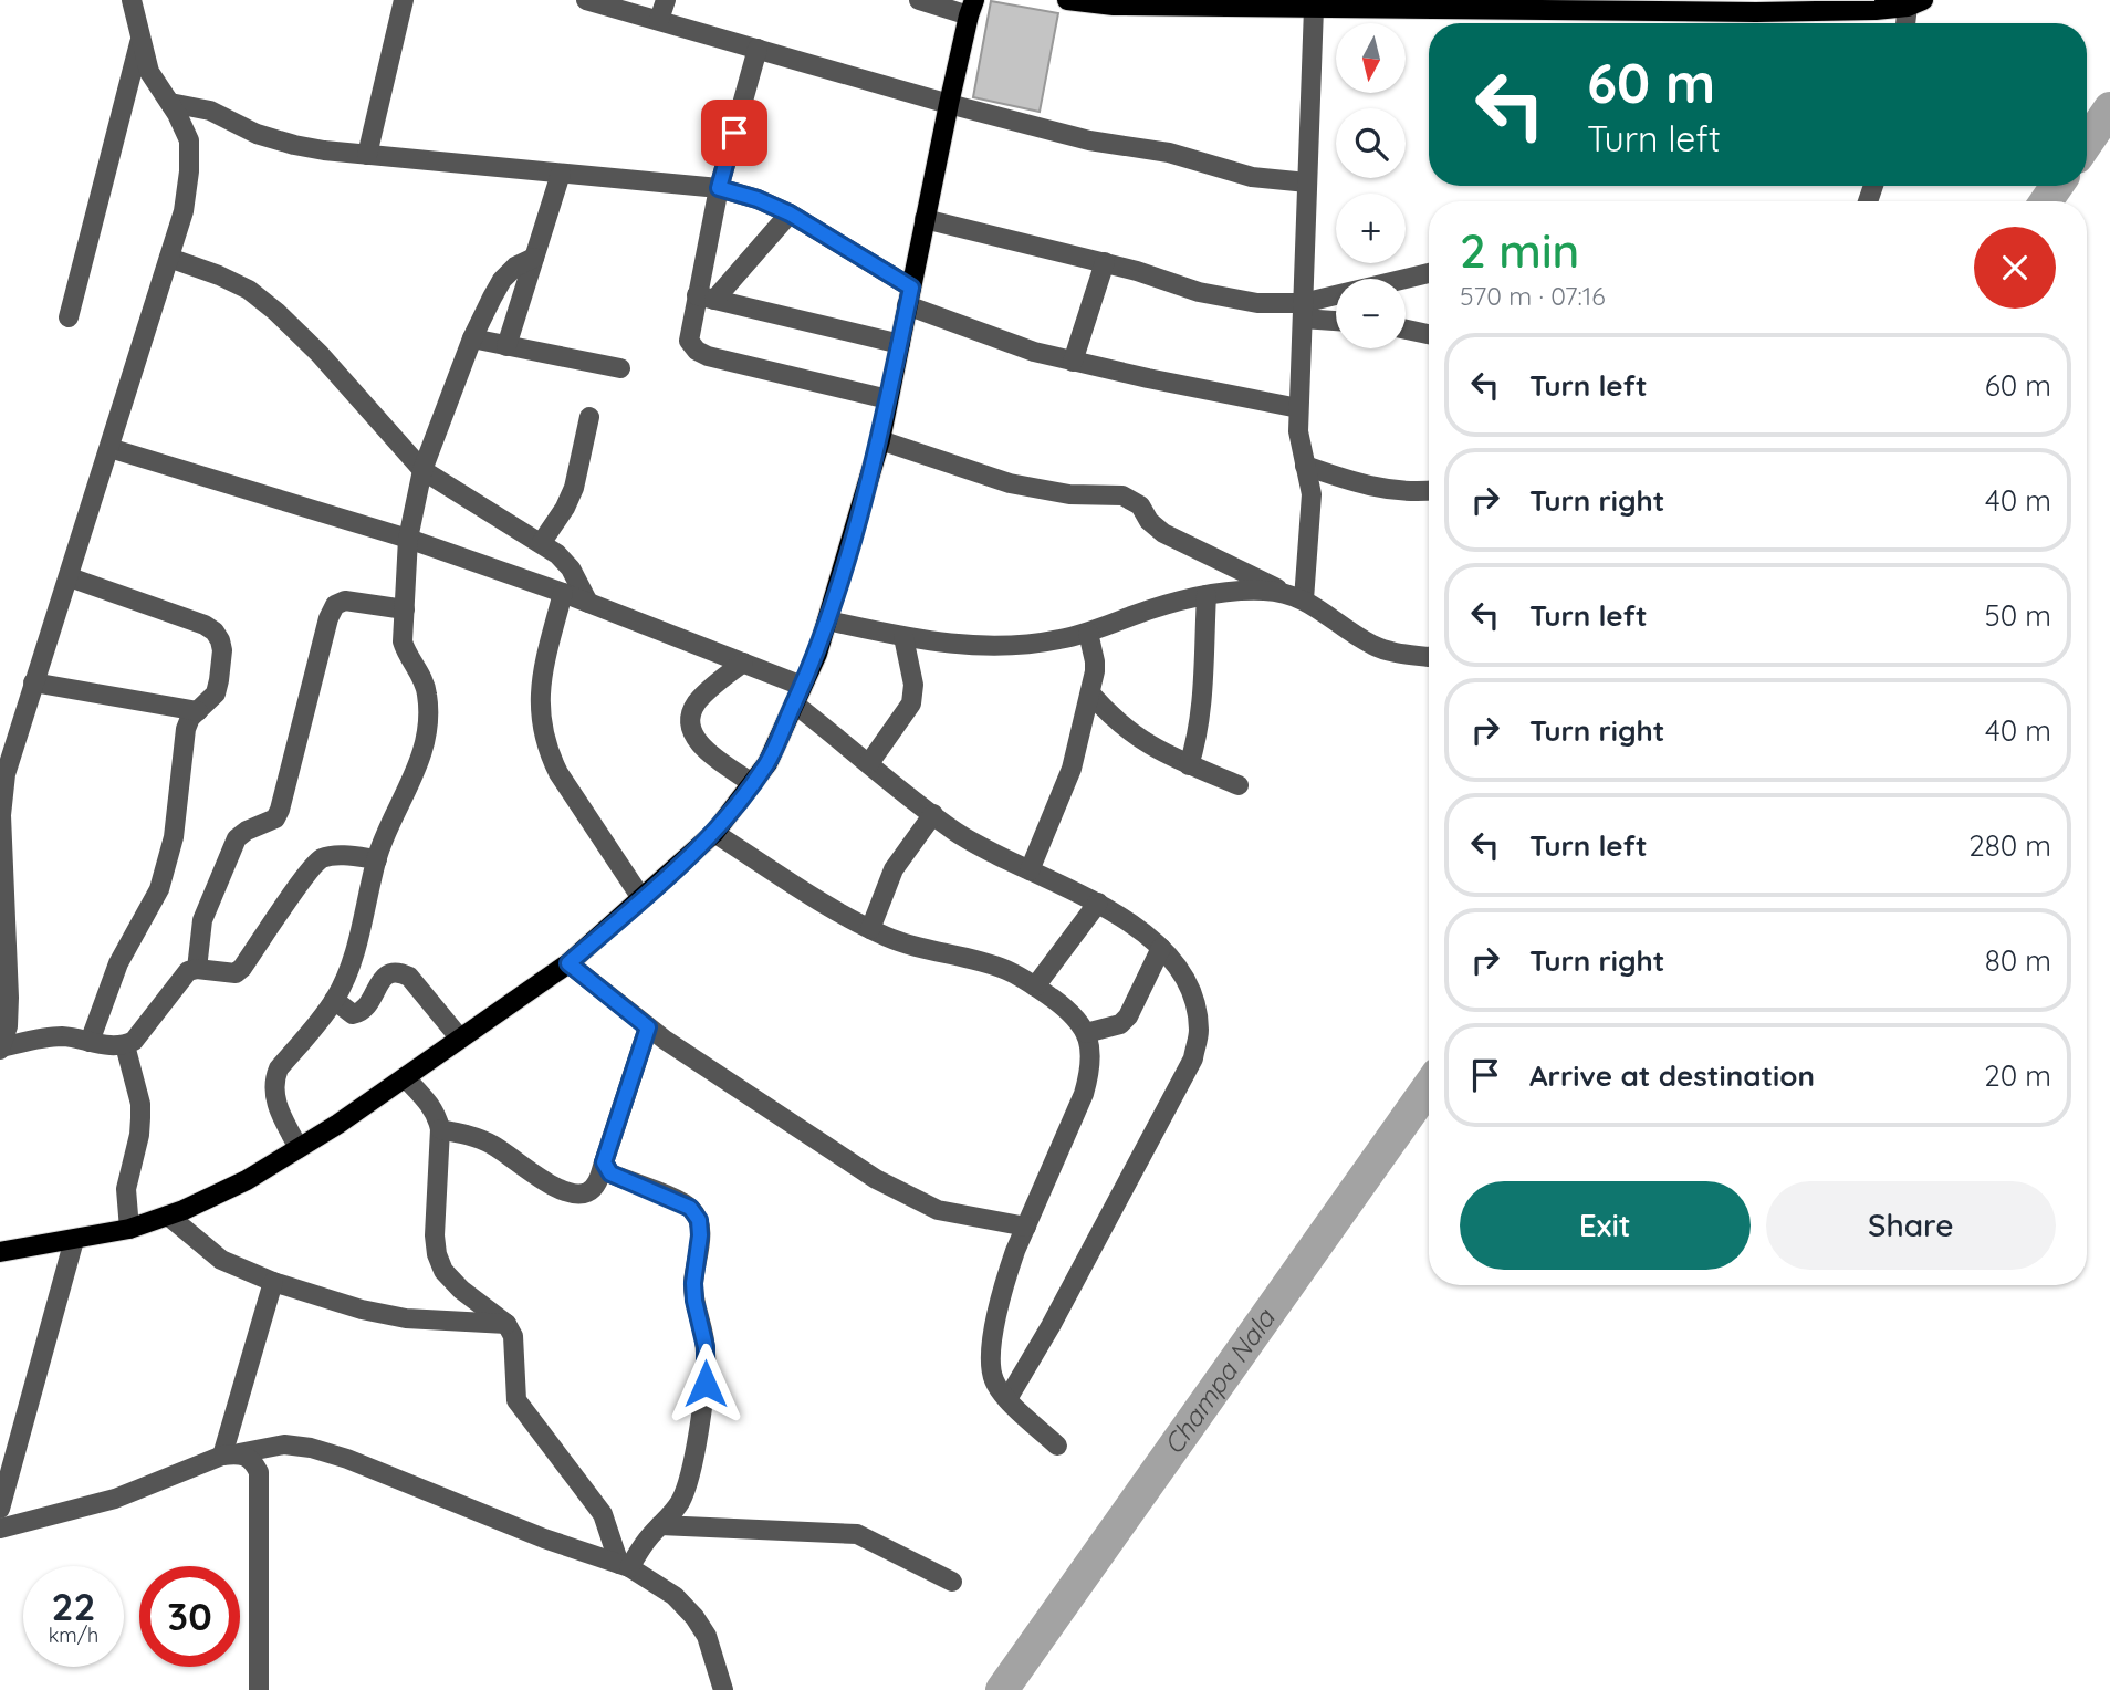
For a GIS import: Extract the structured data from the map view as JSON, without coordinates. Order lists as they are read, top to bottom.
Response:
{
  "water": ["Champa Nala"],
  "north": "bottom",
  "page": {
    "map_buttons": ["+", "−"],
    "turn": ["60 m", "Turn left"],
    "heading": ["2 min", "570 m · 07:16"],
    "list": [
      {
        "name": "Turn left",
        "value": "60 m"
      },
      {
        "name": "Turn right",
        "value": "40 m"
      },
      {
        "name": "Turn left",
        "value": "50 m"
      },
      {
        "name": "Turn right",
        "value": "40 m"
      },
      {
        "name": "Turn left",
        "value": "280 m"
      },
      {
        "name": "Turn right",
        "value": "80 m"
      },
      {
        "name": "Arrive at destination",
        "value": "20 m"
      }
    ],
    "buttons": ["Exit", "Share"],
    "speed": "22 km/h",
    "limit": "30"
  }
}
